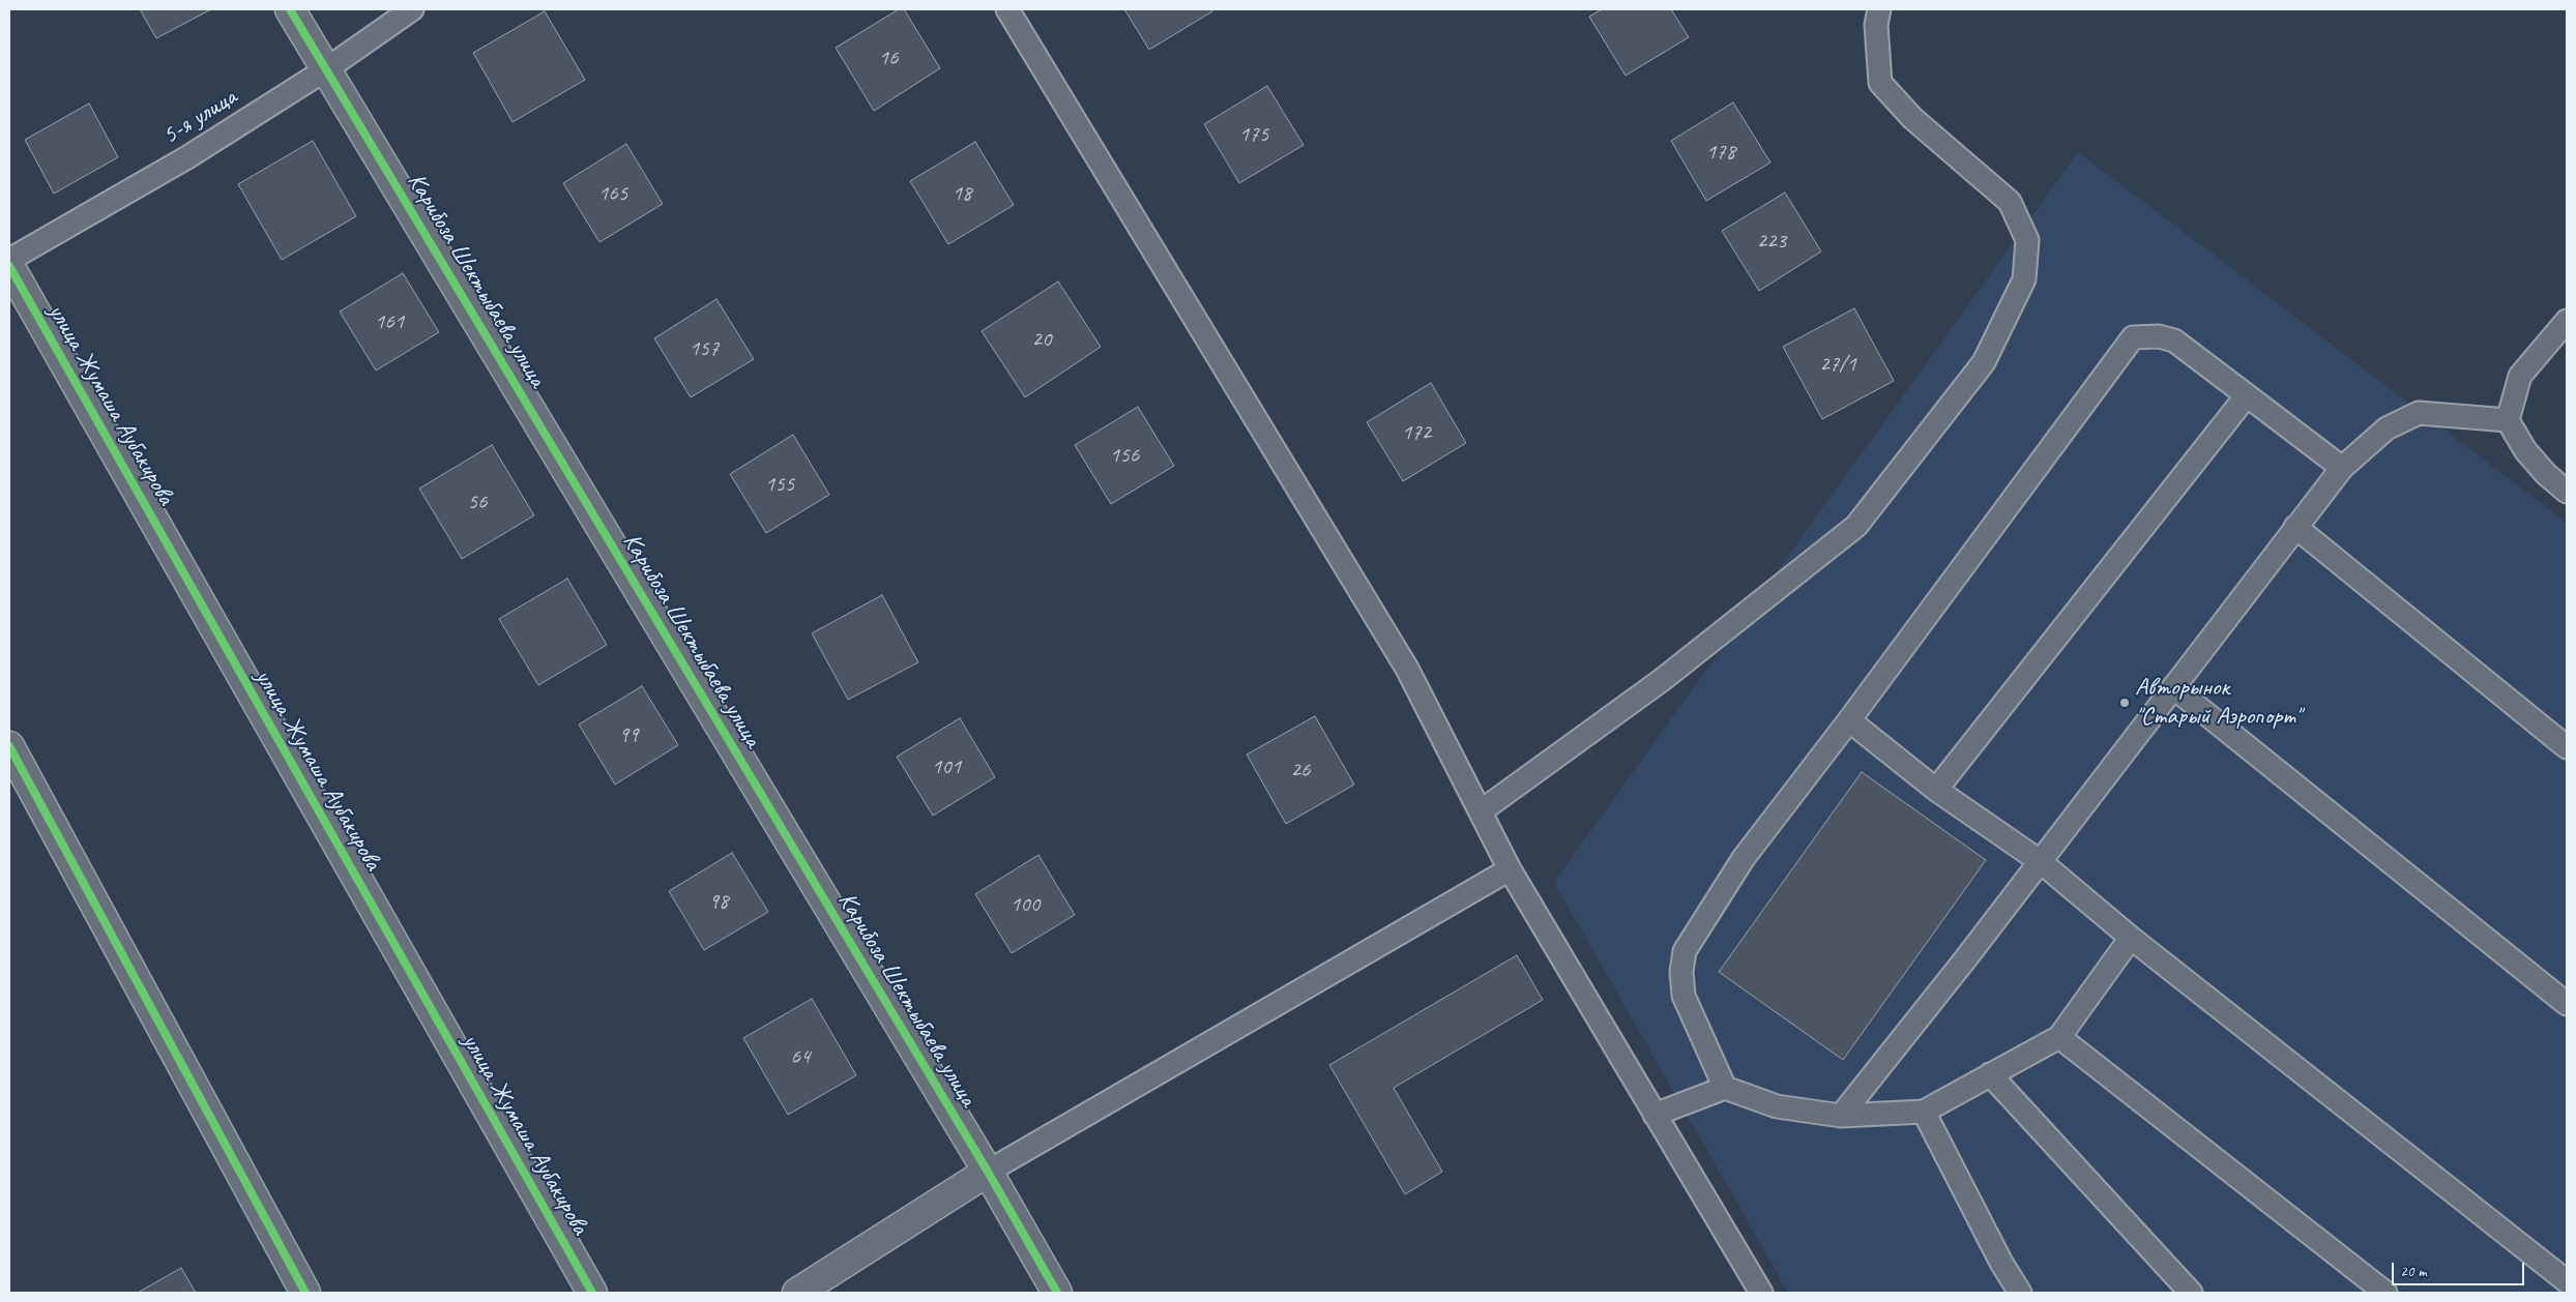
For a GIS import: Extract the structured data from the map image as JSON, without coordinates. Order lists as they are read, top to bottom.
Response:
{
  "streets": {
    "street": ["Карибоза Шектыбаева улица", "улица Жумаша Аубакирова"],
    "lane": ["5-я улица"]
  },
  "crossings": [
    ["5-я улица", "Карибоза Шектыбаева улица"]
  ],
  "places": ["Авторынок \"Старый Аэропорт\""],
  "house_numbers": [
    "16",
    "175",
    "178",
    "165",
    "18",
    "223",
    "161",
    "20",
    "157",
    "27/1",
    "172",
    "156",
    "155",
    "56",
    "99",
    "101",
    "26",
    "98",
    "100",
    "64"
  ],
  "scale_bar": "20 m"
}
